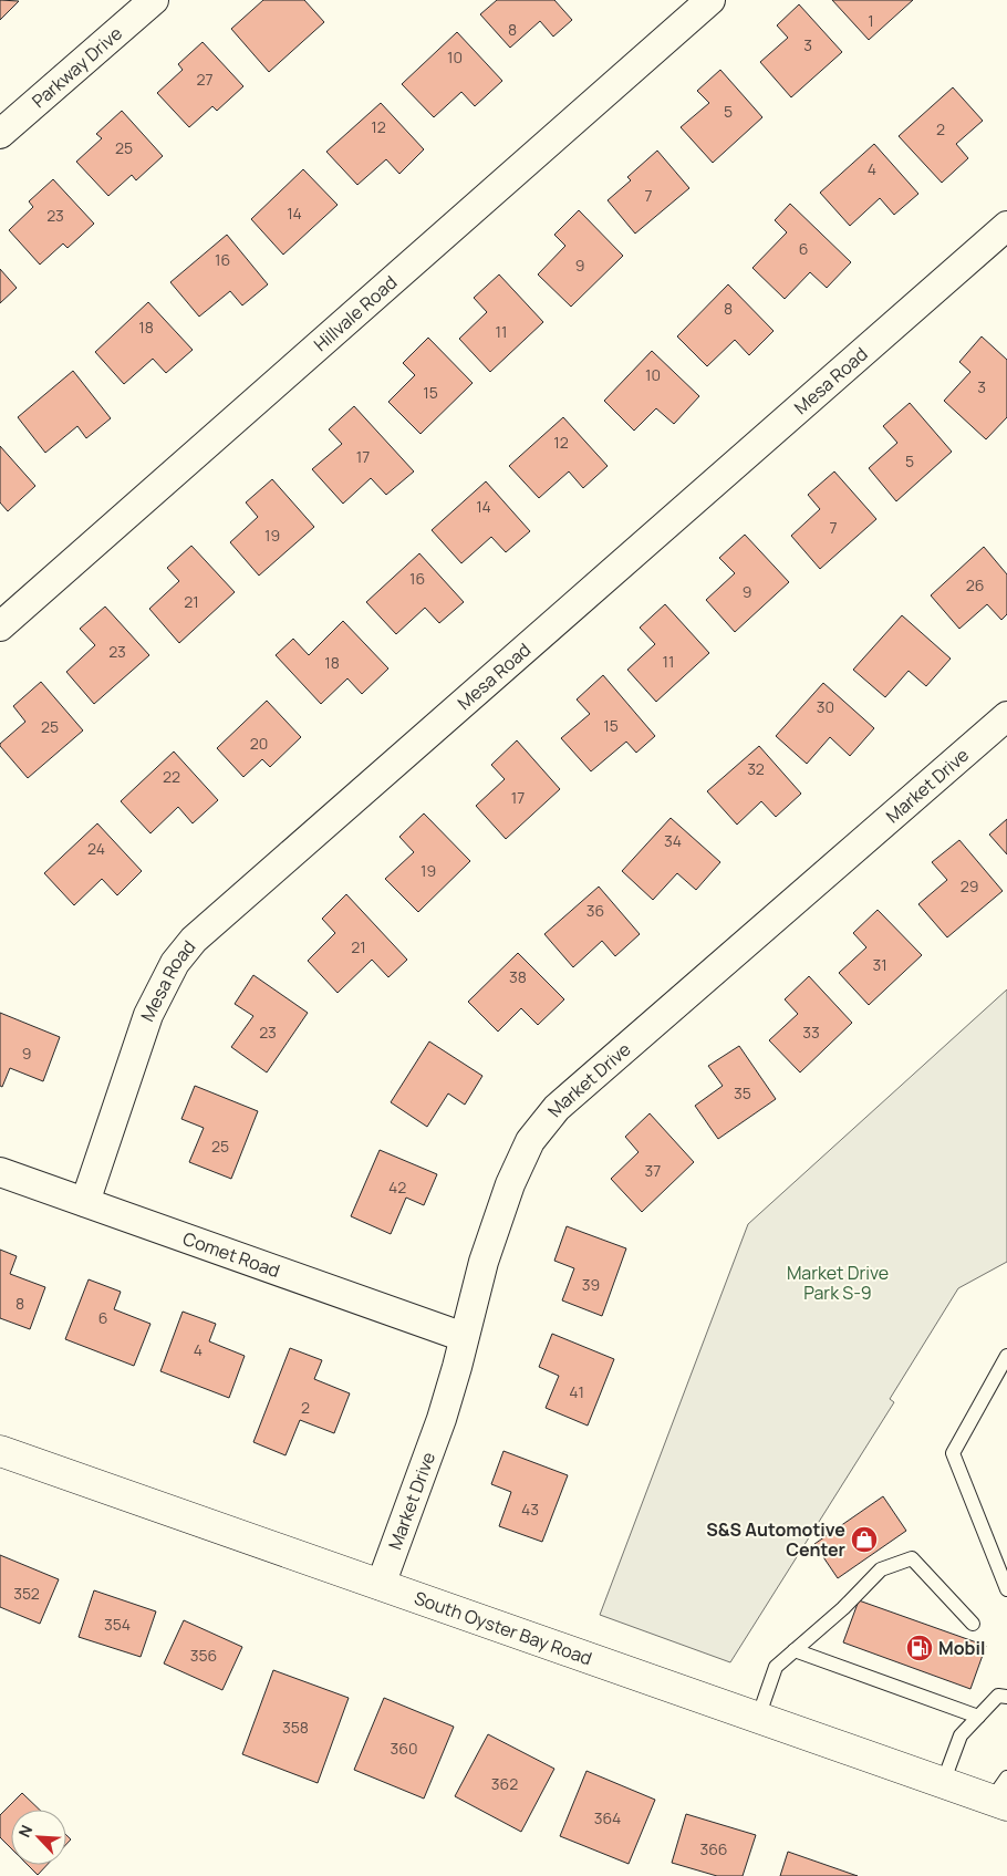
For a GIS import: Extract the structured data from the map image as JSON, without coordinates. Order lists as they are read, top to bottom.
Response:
{
  "streets": {
    "main road": ["South Oyster Bay Road"],
    "street": [
      "Parkway Drive",
      "Hillvale Road",
      "Mesa Road",
      "Market Drive",
      "Comet Road"
    ]
  },
  "crossings": [
    ["Mesa Road", "Comet Road"],
    ["Market Drive", "Comet Road"],
    ["Market Drive", "South Oyster Bay Road"]
  ],
  "parks": ["Market Drive Park S-9"],
  "places": {
    "shop": ["S&S Automotive Center"],
    "fuel station": ["Mobil"]
  },
  "house_numbers": [
    "1",
    "8",
    "3",
    "10",
    "27",
    "5",
    "12",
    "2",
    "25",
    "4",
    "7",
    "14",
    "23",
    "6",
    "16",
    "9",
    "8",
    "18",
    "11",
    "10",
    "3",
    "15",
    "12",
    "17",
    "5",
    "14",
    "7",
    "19",
    "16",
    "26",
    "9",
    "21",
    "23",
    "11",
    "18",
    "30",
    "15",
    "25",
    "20",
    "32",
    "22",
    "17",
    "34",
    "24",
    "19",
    "29",
    "36",
    "21",
    "31",
    "38",
    "23",
    "33",
    "9",
    "35",
    "25",
    "37",
    "42",
    "39",
    "8",
    "6",
    "4",
    "41",
    "2",
    "43",
    "352",
    "354",
    "356",
    "358",
    "360",
    "362",
    "364",
    "366"
  ],
  "north": "top left"
}
